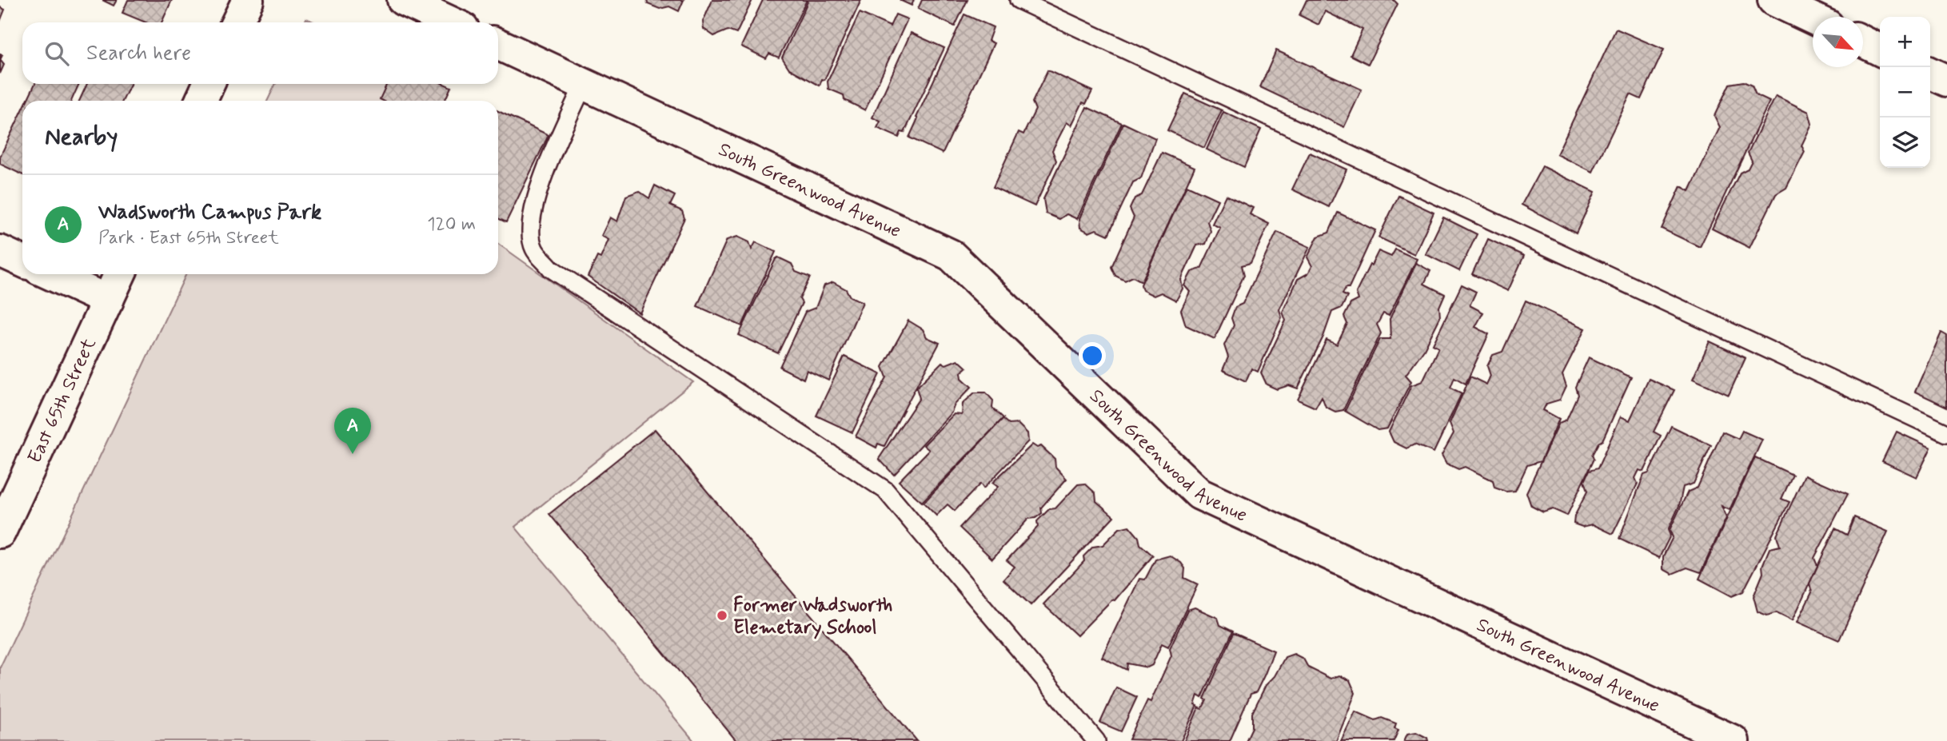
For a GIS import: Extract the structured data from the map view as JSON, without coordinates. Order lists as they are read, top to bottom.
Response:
{
  "streets": {
    "street": ["South Greenwood Avenue", "East 65th Street"]
  },
  "places": ["Former Wadsworth Elemetary School"],
  "north": "bottom right",
  "page": {
    "map_buttons": ["+", "−"],
    "search": "Search here",
    "heading": "Nearby",
    "list": [
      {
        "mark": "A",
        "name": "Wadsworth Campus Park",
        "note": "Park · East 65th Street",
        "value": "120 m"
      }
    ],
    "pins": "A"
  }
}
